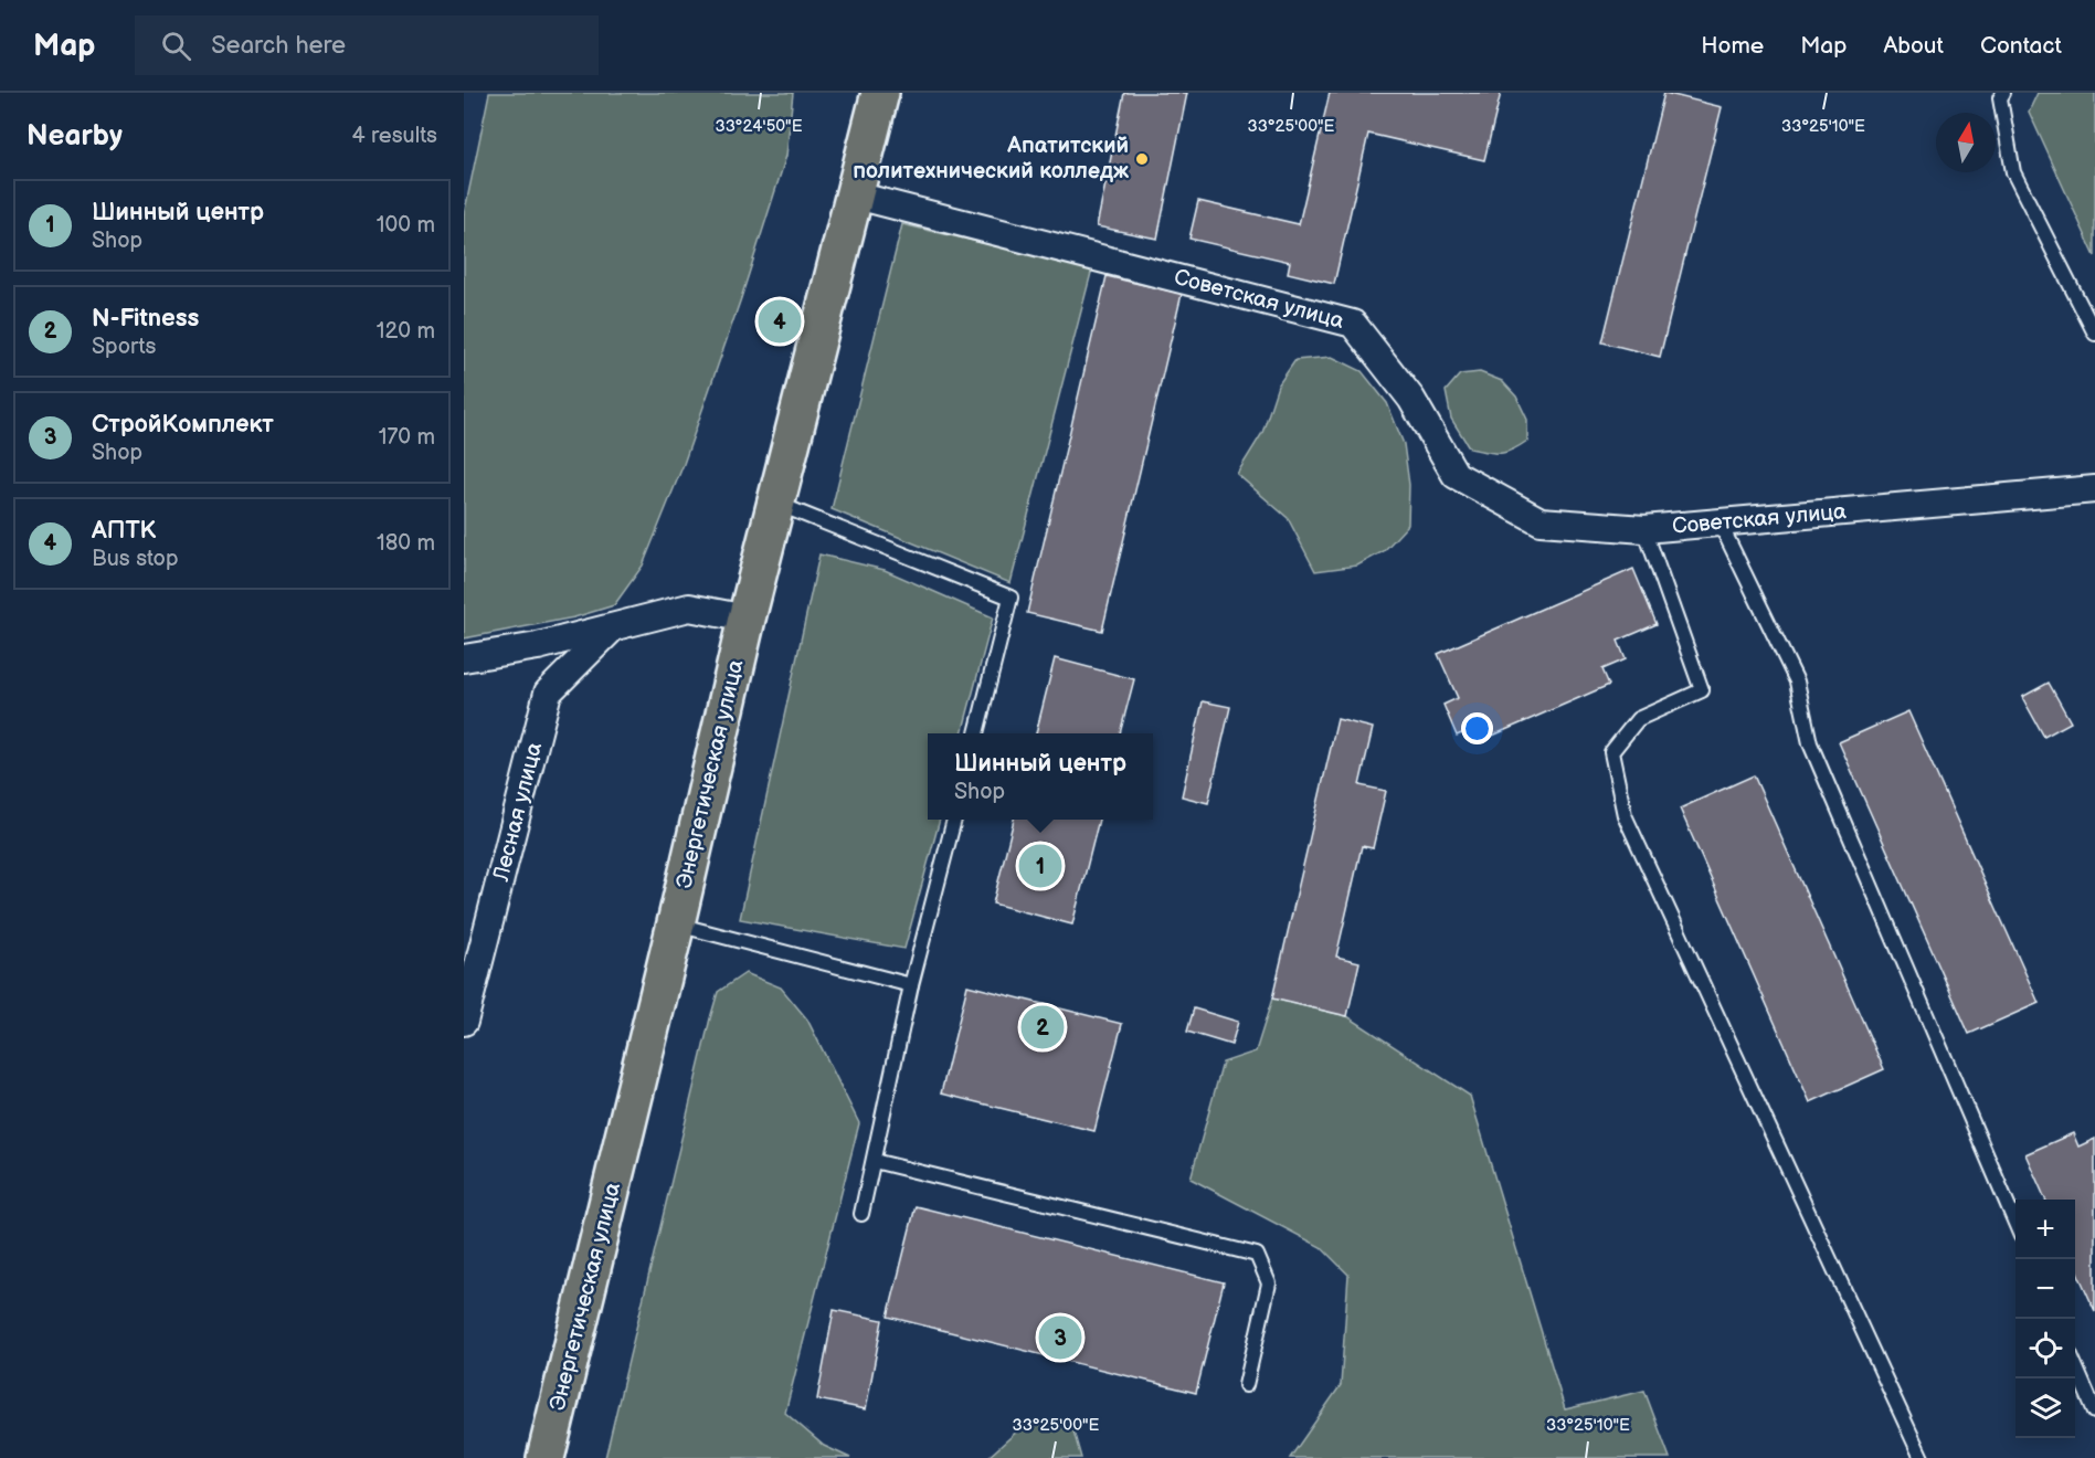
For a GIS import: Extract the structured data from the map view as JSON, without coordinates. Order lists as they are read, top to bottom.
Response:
{
  "streets": {
    "main road": ["Энергетическая улица"],
    "street": ["Советская улица", "Лесная улица"]
  },
  "crossings": [
    ["Советская улица", "Энергетическая улица"]
  ],
  "places": ["Апатитский политехнический колледж"],
  "north": "top",
  "page": {
    "header": "Map",
    "search": "Search here",
    "nav": [
      "Home",
      "Map",
      "About",
      "Contact"
    ],
    "heading": ["Nearby", "4 results"],
    "list": [
      {
        "mark": "1",
        "name": "Шинный центр",
        "note": "Shop",
        "value": "100 m"
      },
      {
        "mark": "2",
        "name": "N-Fitness",
        "note": "Sports",
        "value": "120 m"
      },
      {
        "mark": "3",
        "name": "СтройКомплект",
        "note": "Shop",
        "value": "170 m"
      },
      {
        "mark": "4",
        "name": "АПТК",
        "note": "Bus stop",
        "value": "180 m"
      }
    ],
    "pins": [
      "4",
      "1",
      "2",
      "3"
    ],
    "popup": ["Шинный центр", "Shop"],
    "map_buttons": ["+", "−"]
  },
  "coordinates": ["33°25'10\"E", "33°24'50\"E", "33°25'00\"E"]
}
